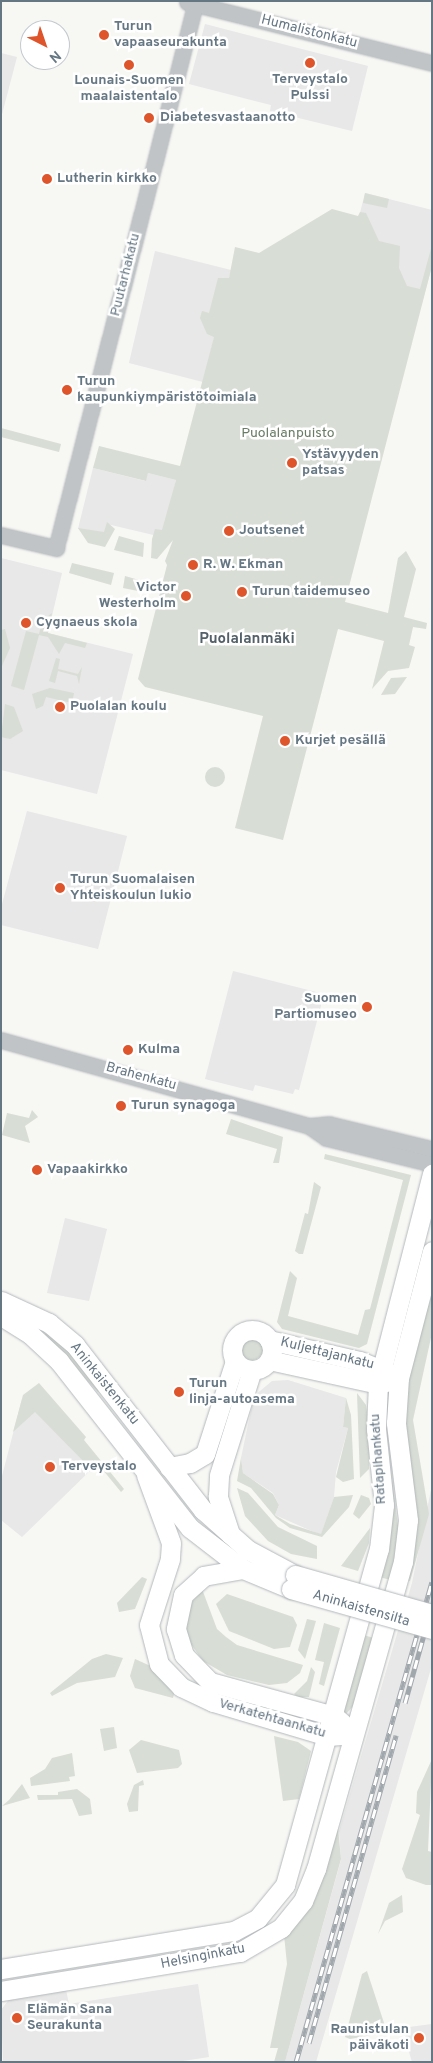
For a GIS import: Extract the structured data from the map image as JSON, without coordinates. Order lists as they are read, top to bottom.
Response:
{
  "streets": {
    "main road": [
      "Kuljettajankatu",
      "Aninkaistenkatu",
      "Ratapihankatu",
      "Aninkaistensilta",
      "Verkatehtaankatu",
      "Helsinginkatu"
    ],
    "street": ["Humalistonkatu", "Puutarhakatu", "Brahenkatu"]
  },
  "crossings": [
    ["Humalistonkatu", "Puutarhakatu"],
    ["Kuljettajankatu", "Ratapihankatu"],
    ["Aninkaistenkatu", "Aninkaistensilta"],
    ["Aninkaistenkatu", "Verkatehtaankatu"],
    ["Ratapihankatu", "Verkatehtaankatu"],
    ["Ratapihankatu", "Helsinginkatu"],
    ["Verkatehtaankatu", "Helsinginkatu"]
  ],
  "districts": ["Puolalanmäki"],
  "parks": ["Puolalanpuisto"],
  "places": [
    "Turun vapaaseurakunta",
    "Terveystalo Pulssi",
    "Lounais-Suomen maalaistentalo",
    "Diabetesvastaanotto",
    "Lutherin kirkko",
    "Turun kaupunkiympäristötoimiala",
    "Ystävyyden patsas",
    "Joutsenet",
    "R. W. Ekman",
    "Turun taidemuseo",
    "Victor Westerholm",
    "Cygnaeus skola",
    "Puolalan koulu",
    "Kurjet pesällä",
    "Turun Suomalaisen Yhteiskoulun lukio",
    "Suomen Partiomuseo",
    "Kulma",
    "Turun synagoga",
    "Vapaakirkko",
    "Turun linja-autoasema",
    "Terveystalo",
    "Elämän Sana Seurakunta",
    "Raunistulan päiväkoti"
  ],
  "north": "bottom right"
}
